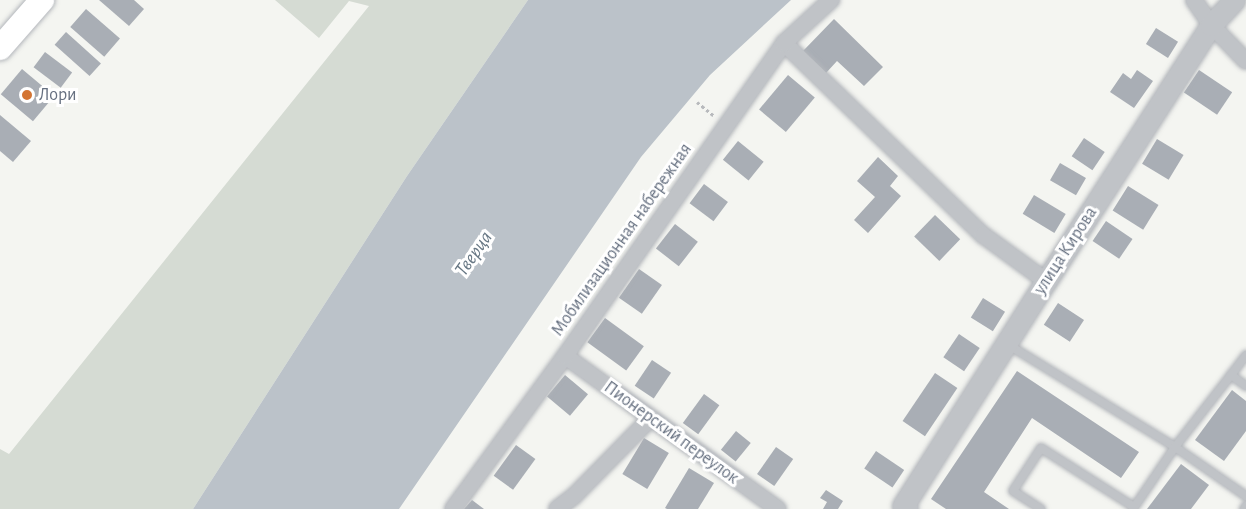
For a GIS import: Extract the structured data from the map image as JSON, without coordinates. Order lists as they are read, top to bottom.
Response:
{
  "streets": {
    "street": ["Мобилизационная набережная", "улица Кирова", "Пионерский переулок"]
  },
  "crossings": [
    ["Мобилизационная набережная", "Пионерский переулок"]
  ],
  "water": ["Тверца"],
  "places": ["Лори"]
}
